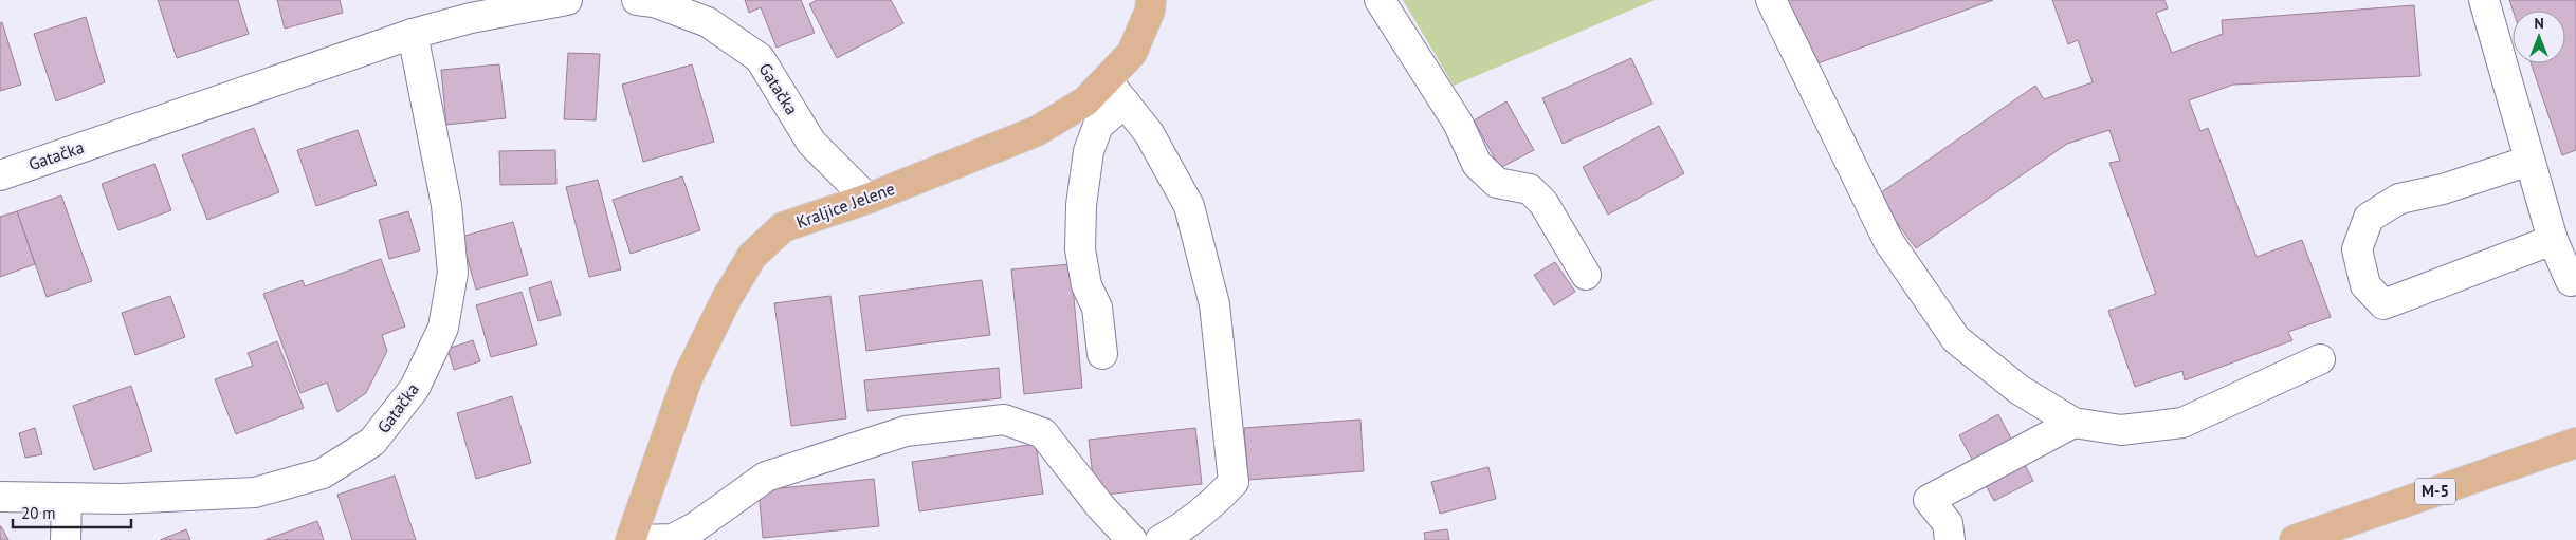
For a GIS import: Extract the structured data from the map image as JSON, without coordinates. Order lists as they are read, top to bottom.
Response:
{
  "streets": {
    "main road": ["Kraljice Jelene", "M-5"],
    "street": ["Gatačka"]
  },
  "crossings": [
    ["Gatačka", "Kraljice Jelene"]
  ],
  "scale_bar": "20 m",
  "north": "top"
}
